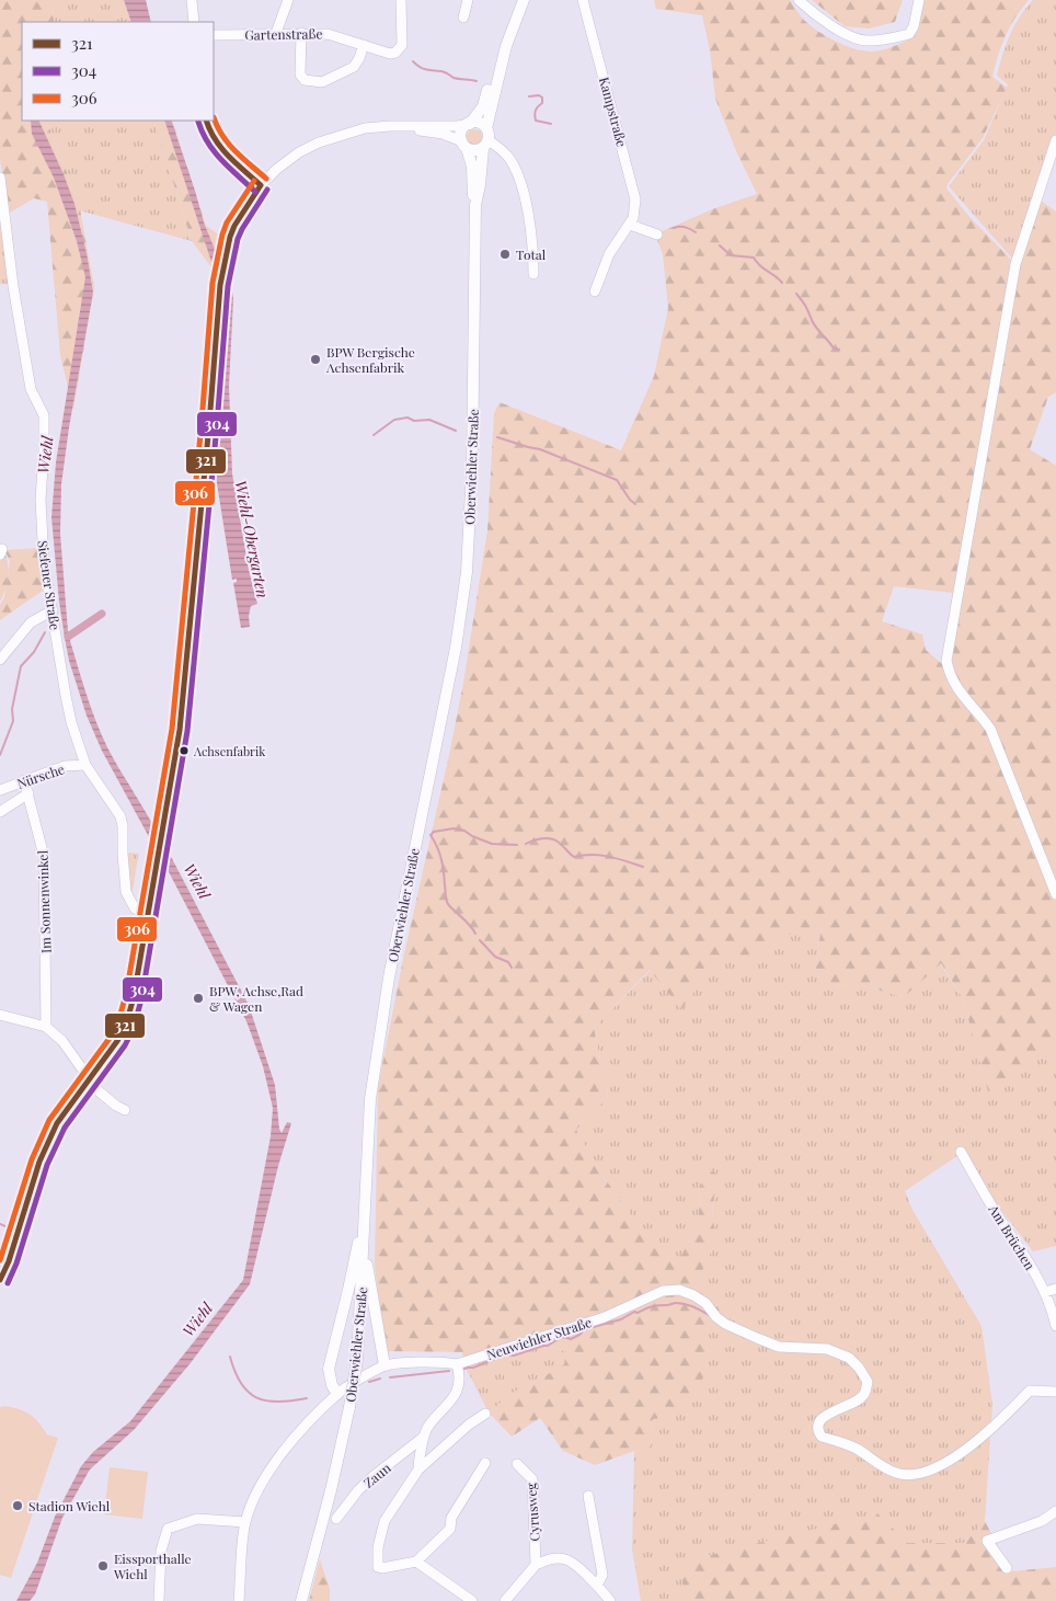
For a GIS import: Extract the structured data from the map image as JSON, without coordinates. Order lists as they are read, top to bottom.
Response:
{
  "streets": {
    "main road": ["Oberwiehler Straße"],
    "street": [
      "Gartenstraße",
      "Kampstraße",
      "Siefener Straße",
      "Nürsche",
      "Im Sonnenwinkel",
      "Am Brüchen",
      "Neuwiehler Straße",
      "Zaun",
      "Cyrusweg"
    ]
  },
  "crossings": [
    ["Siefener Straße", "Nürsche"],
    ["Nürsche", "Im Sonnenwinkel"],
    ["Neuwiehler Straße", "Zaun"]
  ],
  "water": ["Wiehl", "Wiehl-Obergarten"],
  "places": [
    "Total",
    "BPW Bergische Achsenfabrik",
    "Achsenfabrik",
    "BPW, Achse,Rad & Wagen",
    "Stadion Wiehl",
    "Eissporthalle Wiehl"
  ],
  "lines": ["transit line 306", "transit line 321", "transit line 304"],
  "legend": ["321", "304", "306"]
}
